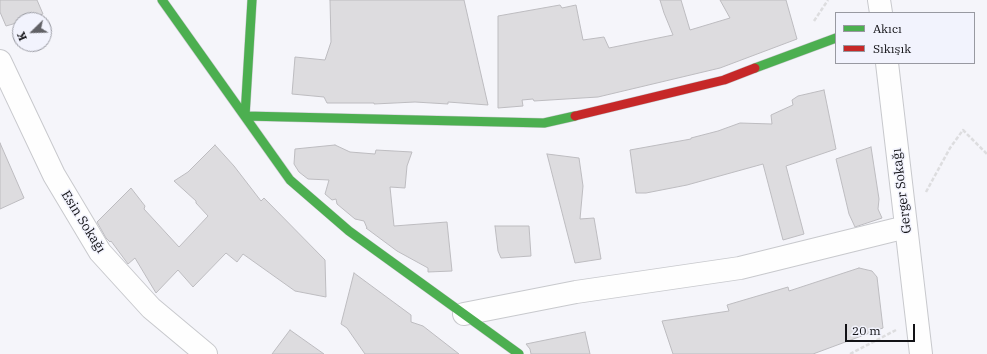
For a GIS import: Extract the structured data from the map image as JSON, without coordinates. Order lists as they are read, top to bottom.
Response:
{
  "streets": {
    "street": ["Gerger Sokağı", "Esin Sokağı"]
  },
  "legend": ["Akıcı", "Sıkışık"],
  "scale_bar": "20 m",
  "north": "bottom left"
}
